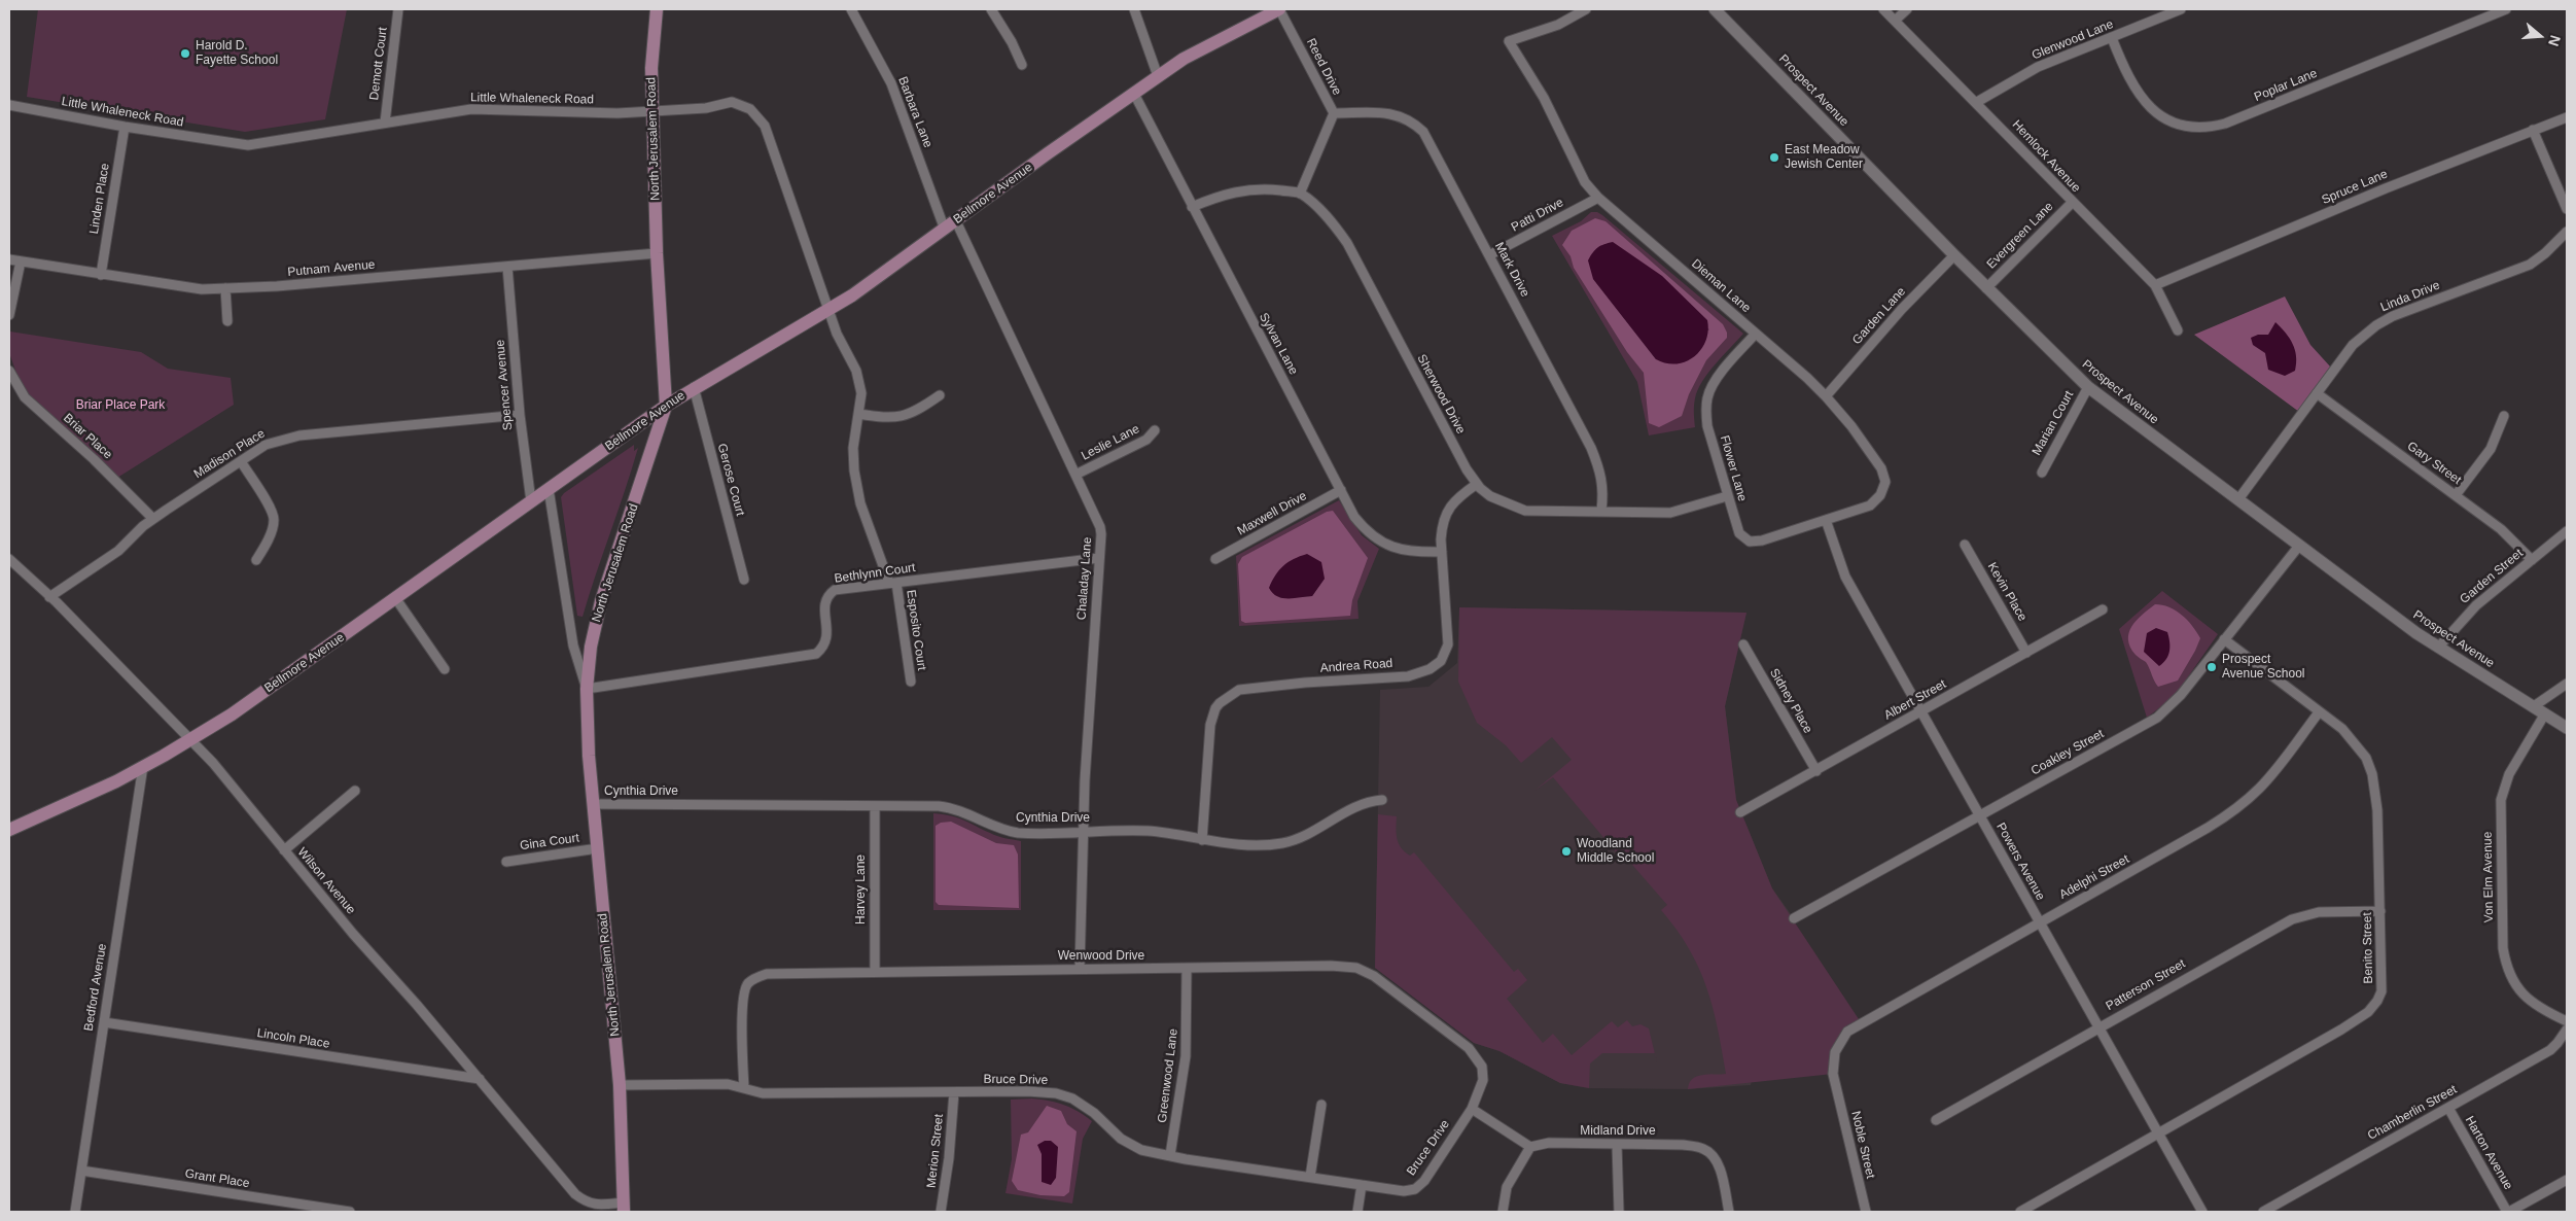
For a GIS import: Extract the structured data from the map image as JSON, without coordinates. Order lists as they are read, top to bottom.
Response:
{
  "streets": {
    "main road": ["North Jerusalem Road", "Bellmore Avenue"],
    "street": [
      "Glenwood Lane",
      "Demott Court",
      "Reed Drive",
      "Poplar Lane",
      "Prospect Avenue",
      "Little Whaleneck Road",
      "Barbara Lane",
      "Hemlock Avenue",
      "Spruce Lane",
      "Linden Place",
      "Patti Drive",
      "Evergreen Lane",
      "Putnam Avenue",
      "Mark Drive",
      "Dieman Lane",
      "Linda Drive",
      "Garden Lane",
      "Sylvan Lane",
      "Spencer Avenue",
      "Sherwood Drive",
      "Marian Court",
      "Briar Place",
      "Leslie Lane",
      "Madison Place",
      "Gary Street",
      "Flower Lane",
      "Gerose Court",
      "Maxwell Drive",
      "Bethlynn Court",
      "Garden Street",
      "Chaladay Lane",
      "Kevin Place",
      "Esposito Court",
      "Andrea Road",
      "Albert Street",
      "Sidney Place",
      "Coakley Street",
      "Cynthia Drive",
      "Gina Court",
      "Powers Avenue",
      "Adelphi Street",
      "Von Elm Avenue",
      "Wilson Avenue",
      "Harvey Lane",
      "Benito Street",
      "Wenwood Drive",
      "Patterson Street",
      "Bedford Avenue",
      "Lincoln Place",
      "Greenwood Lane",
      "Bruce Drive",
      "Chamberlin Street",
      "Midland Drive",
      "Noble Street",
      "Merion Street",
      "Harton Avenue",
      "Grant Place"
    ]
  },
  "crossings": [
    ["Glenwood Lane", "Poplar Lane"],
    ["Glenwood Lane", "Hemlock Avenue"],
    ["Demott Court", "Little Whaleneck Road"],
    ["Reed Drive", "Bellmore Avenue"],
    ["Reed Drive", "Mark Drive"],
    ["Reed Drive", "Sherwood Drive"],
    ["Prospect Avenue", "Evergreen Lane"],
    ["Prospect Avenue", "Linda Drive"],
    ["Prospect Avenue", "Garden Lane"],
    ["Prospect Avenue", "Marian Court"],
    ["Prospect Avenue", "Garden Street"],
    ["Prospect Avenue", "Coakley Street"],
    ["Prospect Avenue", "Von Elm Avenue"],
    ["Little Whaleneck Road", "North Jerusalem Road"],
    ["Little Whaleneck Road", "Bellmore Avenue"],
    ["Little Whaleneck Road", "Linden Place"],
    ["Little Whaleneck Road", "Esposito Court"],
    ["Barbara Lane", "Bellmore Avenue"],
    ["North Jerusalem Road", "Bellmore Avenue"],
    ["North Jerusalem Road", "Putnam Avenue"],
    ["North Jerusalem Road", "Bethlynn Court"],
    ["North Jerusalem Road", "Cynthia Drive"],
    ["North Jerusalem Road", "Gina Court"],
    ["North Jerusalem Road", "Wilson Avenue"],
    ["North Jerusalem Road", "Bruce Drive"],
    ["Hemlock Avenue", "Spruce Lane"],
    ["Hemlock Avenue", "Evergreen Lane"],
    ["Bellmore Avenue", "Sylvan Lane"],
    ["Bellmore Avenue", "Spencer Avenue"],
    ["Bellmore Avenue", "Gerose Court"],
    ["Bellmore Avenue", "Chaladay Lane"],
    ["Bellmore Avenue", "Wilson Avenue"],
    ["Bellmore Avenue", "Bedford Avenue"],
    ["Linden Place", "Putnam Avenue"],
    ["Patti Drive", "Mark Drive"],
    ["Patti Drive", "Dieman Lane"],
    ["Putnam Avenue", "Spencer Avenue"],
    ["Mark Drive", "Sherwood Drive"],
    ["Dieman Lane", "Garden Lane"],
    ["Dieman Lane", "Flower Lane"],
    ["Dieman Lane", "Powers Avenue"],
    ["Linda Drive", "Gary Street"],
    ["Sylvan Lane", "Maxwell Drive"],
    ["Sylvan Lane", "Andrea Road"],
    ["Spencer Avenue", "Madison Place"],
    ["Sherwood Drive", "Flower Lane"],
    ["Sherwood Drive", "Andrea Road"],
    ["Briar Place", "Madison Place"],
    ["Leslie Lane", "Chaladay Lane"],
    ["Madison Place", "Wilson Avenue"],
    ["Gary Street", "Garden Street"],
    ["Flower Lane", "Powers Avenue"],
    ["Bethlynn Court", "Chaladay Lane"],
    ["Bethlynn Court", "Esposito Court"],
    ["Chaladay Lane", "Cynthia Drive"],
    ["Chaladay Lane", "Wenwood Drive"],
    ["Kevin Place", "Albert Street"],
    ["Andrea Road", "Cynthia Drive"],
    ["Albert Street", "Sidney Place"],
    ["Albert Street", "Powers Avenue"],
    ["Coakley Street", "Powers Avenue"],
    ["Coakley Street", "Benito Street"],
    ["Cynthia Drive", "Harvey Lane"],
    ["Powers Avenue", "Adelphi Street"],
    ["Powers Avenue", "Benito Street"],
    ["Powers Avenue", "Patterson Street"],
    ["Adelphi Street", "Benito Street"],
    ["Adelphi Street", "Noble Street"],
    ["Wilson Avenue", "Lincoln Place"],
    ["Harvey Lane", "Wenwood Drive"],
    ["Benito Street", "Patterson Street"],
    ["Wenwood Drive", "Greenwood Lane"],
    ["Wenwood Drive", "Bruce Drive"],
    ["Bedford Avenue", "Lincoln Place"],
    ["Bedford Avenue", "Grant Place"],
    ["Greenwood Lane", "Bruce Drive"],
    ["Bruce Drive", "Merion Street"],
    ["Chamberlin Street", "Harton Avenue"]
  ],
  "parks": ["Briar Place Park"],
  "places": [
    "Harold D. Fayette School",
    "East Meadow Jewish Center",
    "Prospect Avenue School",
    "Woodland Middle School"
  ],
  "north": "right"
}
